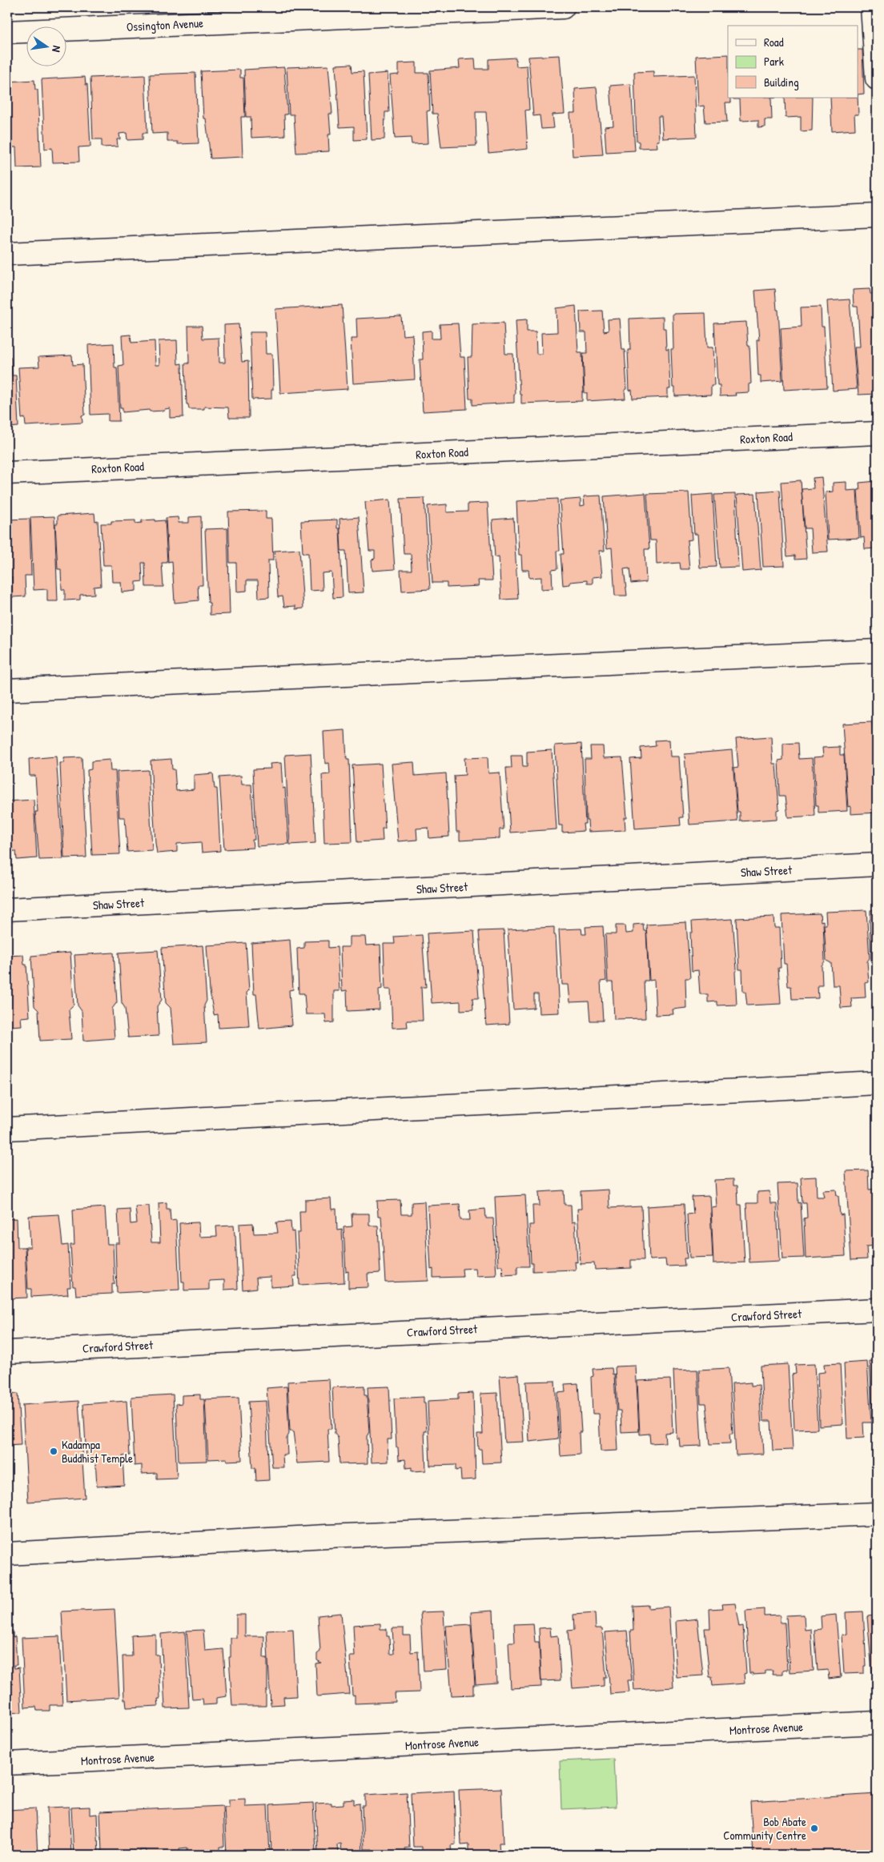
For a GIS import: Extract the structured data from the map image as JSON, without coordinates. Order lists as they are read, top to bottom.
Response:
{
  "streets": {
    "street": [
      "Ossington Avenue",
      "Roxton Road",
      "Shaw Street",
      "Crawford Street",
      "Montrose Avenue"
    ]
  },
  "places": ["Kadampa Buddhist Temple", "Bob Abate Community Centre"],
  "legend": ["Road", "Park", "Building"],
  "north": "right"
}
